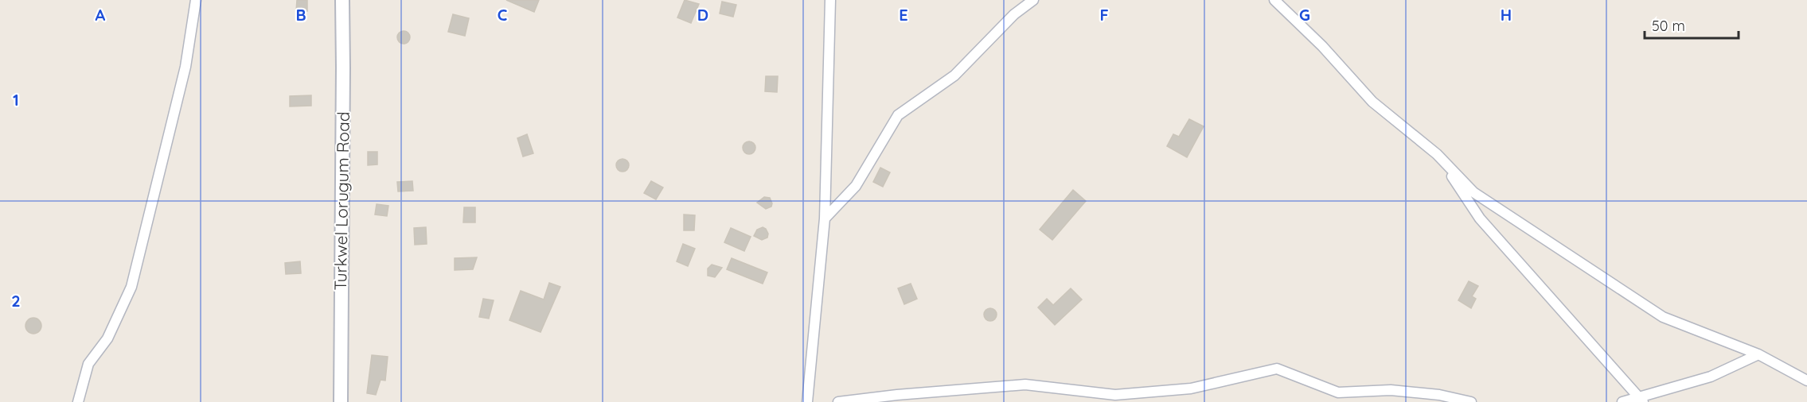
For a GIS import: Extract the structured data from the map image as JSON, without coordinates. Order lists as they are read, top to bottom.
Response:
{
  "streets": {
    "main road": ["Turkwel Lorugum Road"]
  },
  "scale_bar": "50 m",
  "grid": {
    "columns": [
      "A",
      "B",
      "C",
      "D",
      "E",
      "F",
      "G",
      "H"
    ],
    "rows": ["1", "2"]
  }
}
